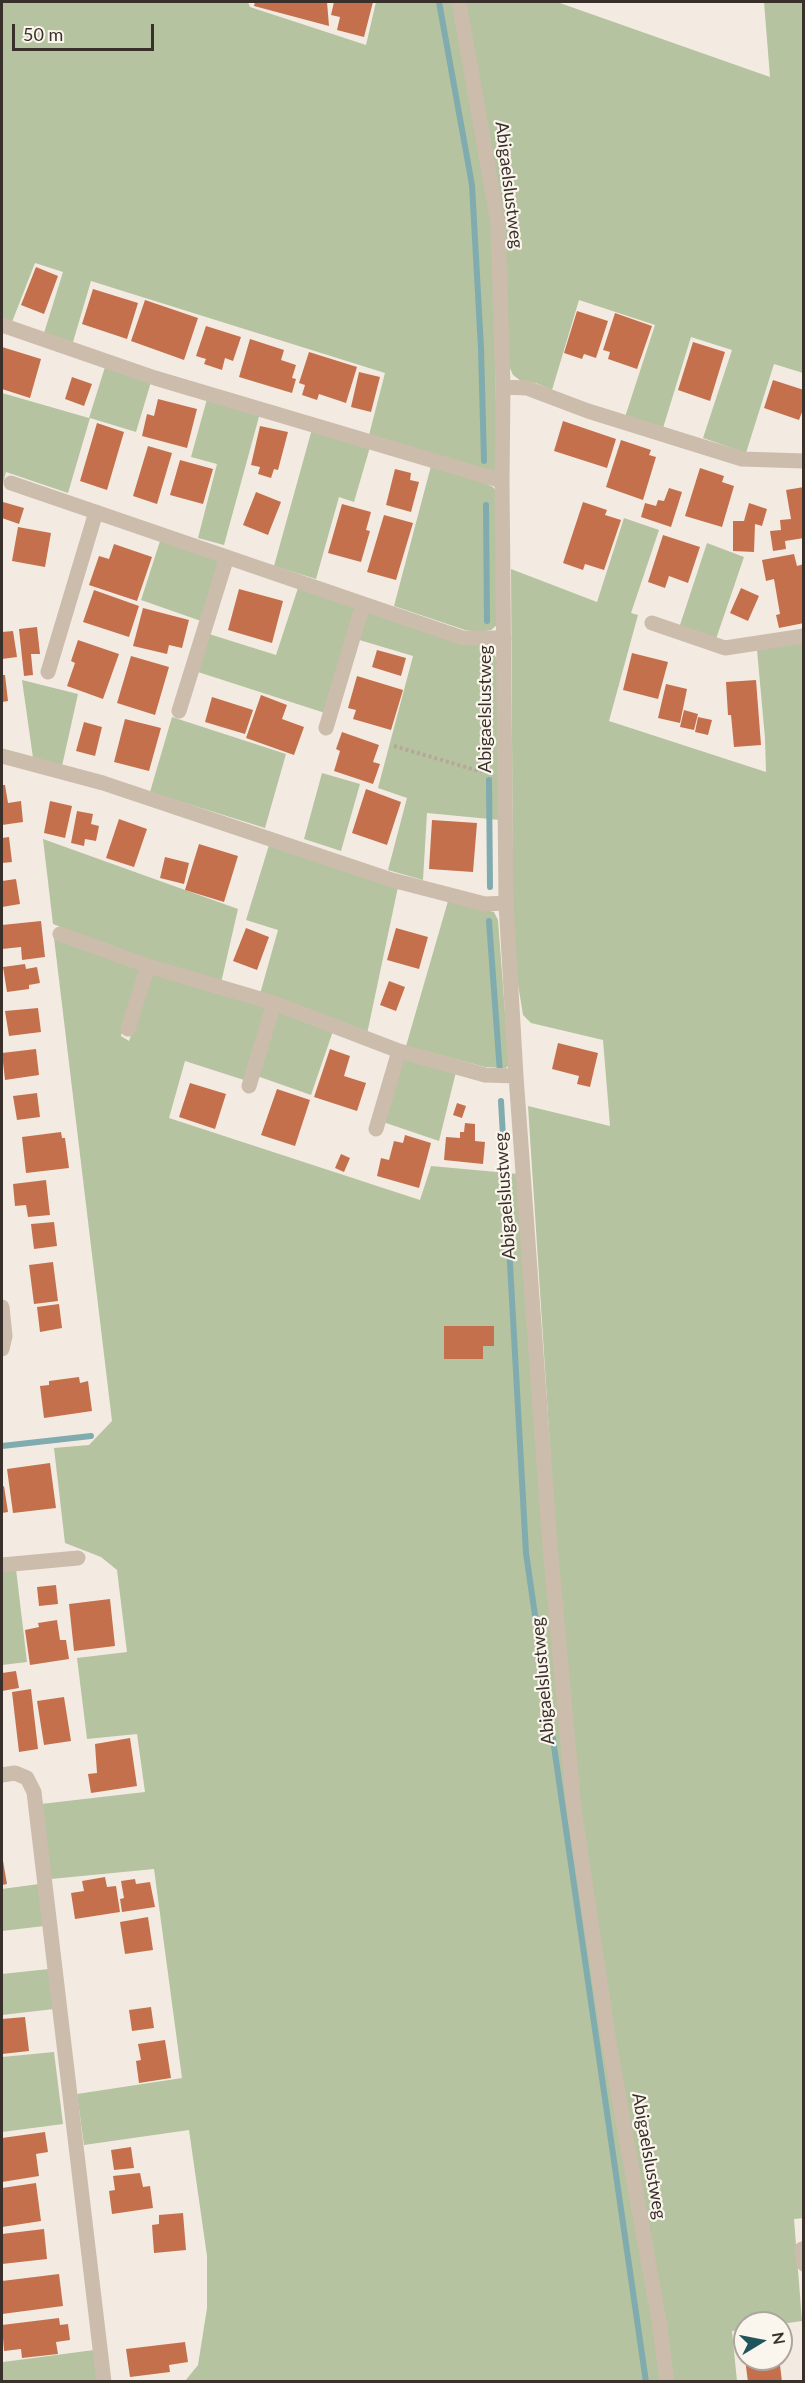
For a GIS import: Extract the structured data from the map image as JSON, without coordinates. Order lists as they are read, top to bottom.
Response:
{
  "streets": {
    "street": ["Abigaelslustweg"]
  },
  "scale_bar": "50 m",
  "north": "right"
}
